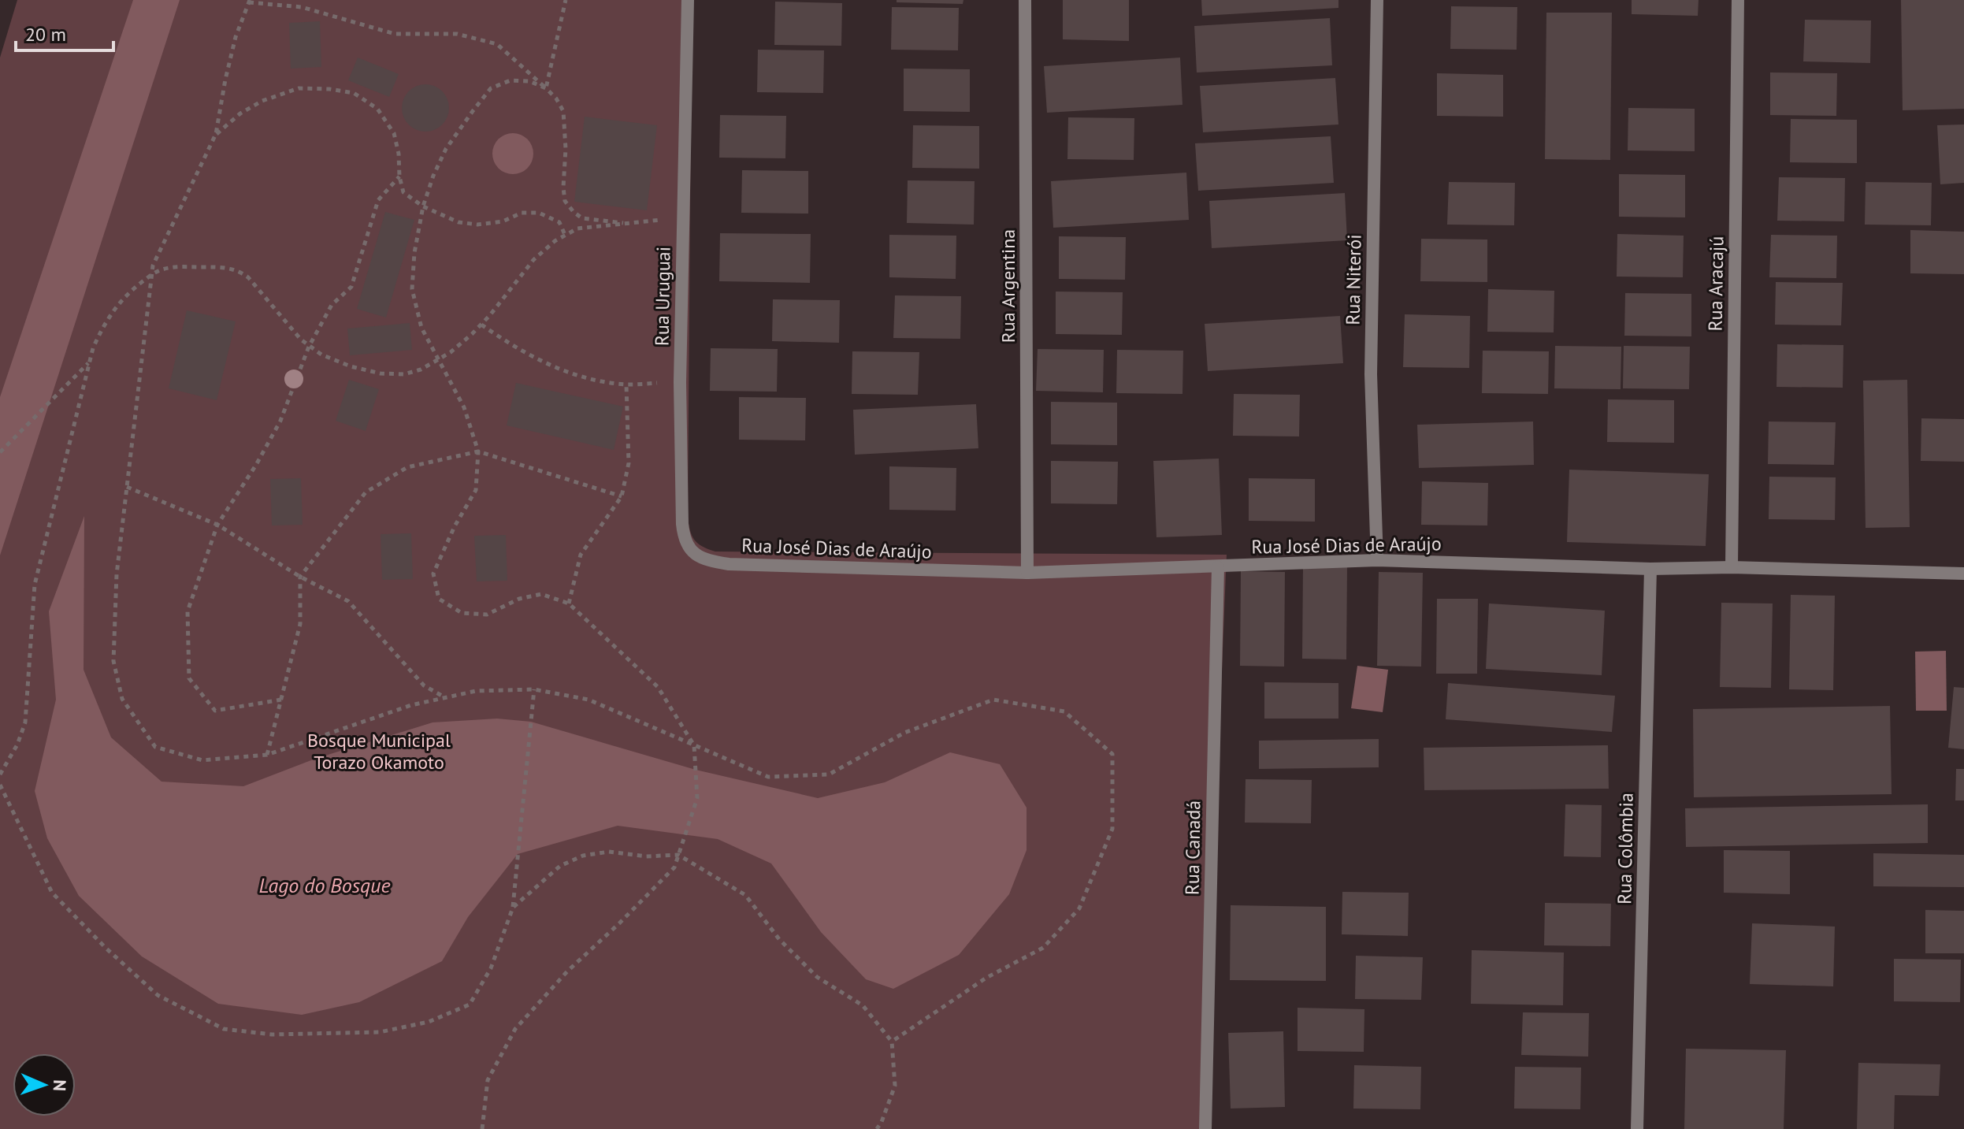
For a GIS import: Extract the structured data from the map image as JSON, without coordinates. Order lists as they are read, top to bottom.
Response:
{
  "streets": {
    "street": [
      "Rua Niterói",
      "Rua Aracajú",
      "Rua Argentina",
      "Rua Uruguai",
      "Rua José Dias de Araújo",
      "Rua Canadá",
      "Rua Colômbia"
    ]
  },
  "crossings": [
    ["Rua Niterói", "Rua José Dias de Araújo"],
    ["Rua Aracajú", "Rua José Dias de Araújo"],
    ["Rua Argentina", "Rua José Dias de Araújo"],
    ["Rua Uruguai", "Rua José Dias de Araújo"],
    ["Rua José Dias de Araújo", "Rua Canadá"],
    ["Rua José Dias de Araújo", "Rua Colômbia"]
  ],
  "water": ["Lago do Bosque"],
  "parks": ["Bosque Municipal Torazo Okamoto"],
  "scale_bar": "20 m",
  "north": "right"
}
